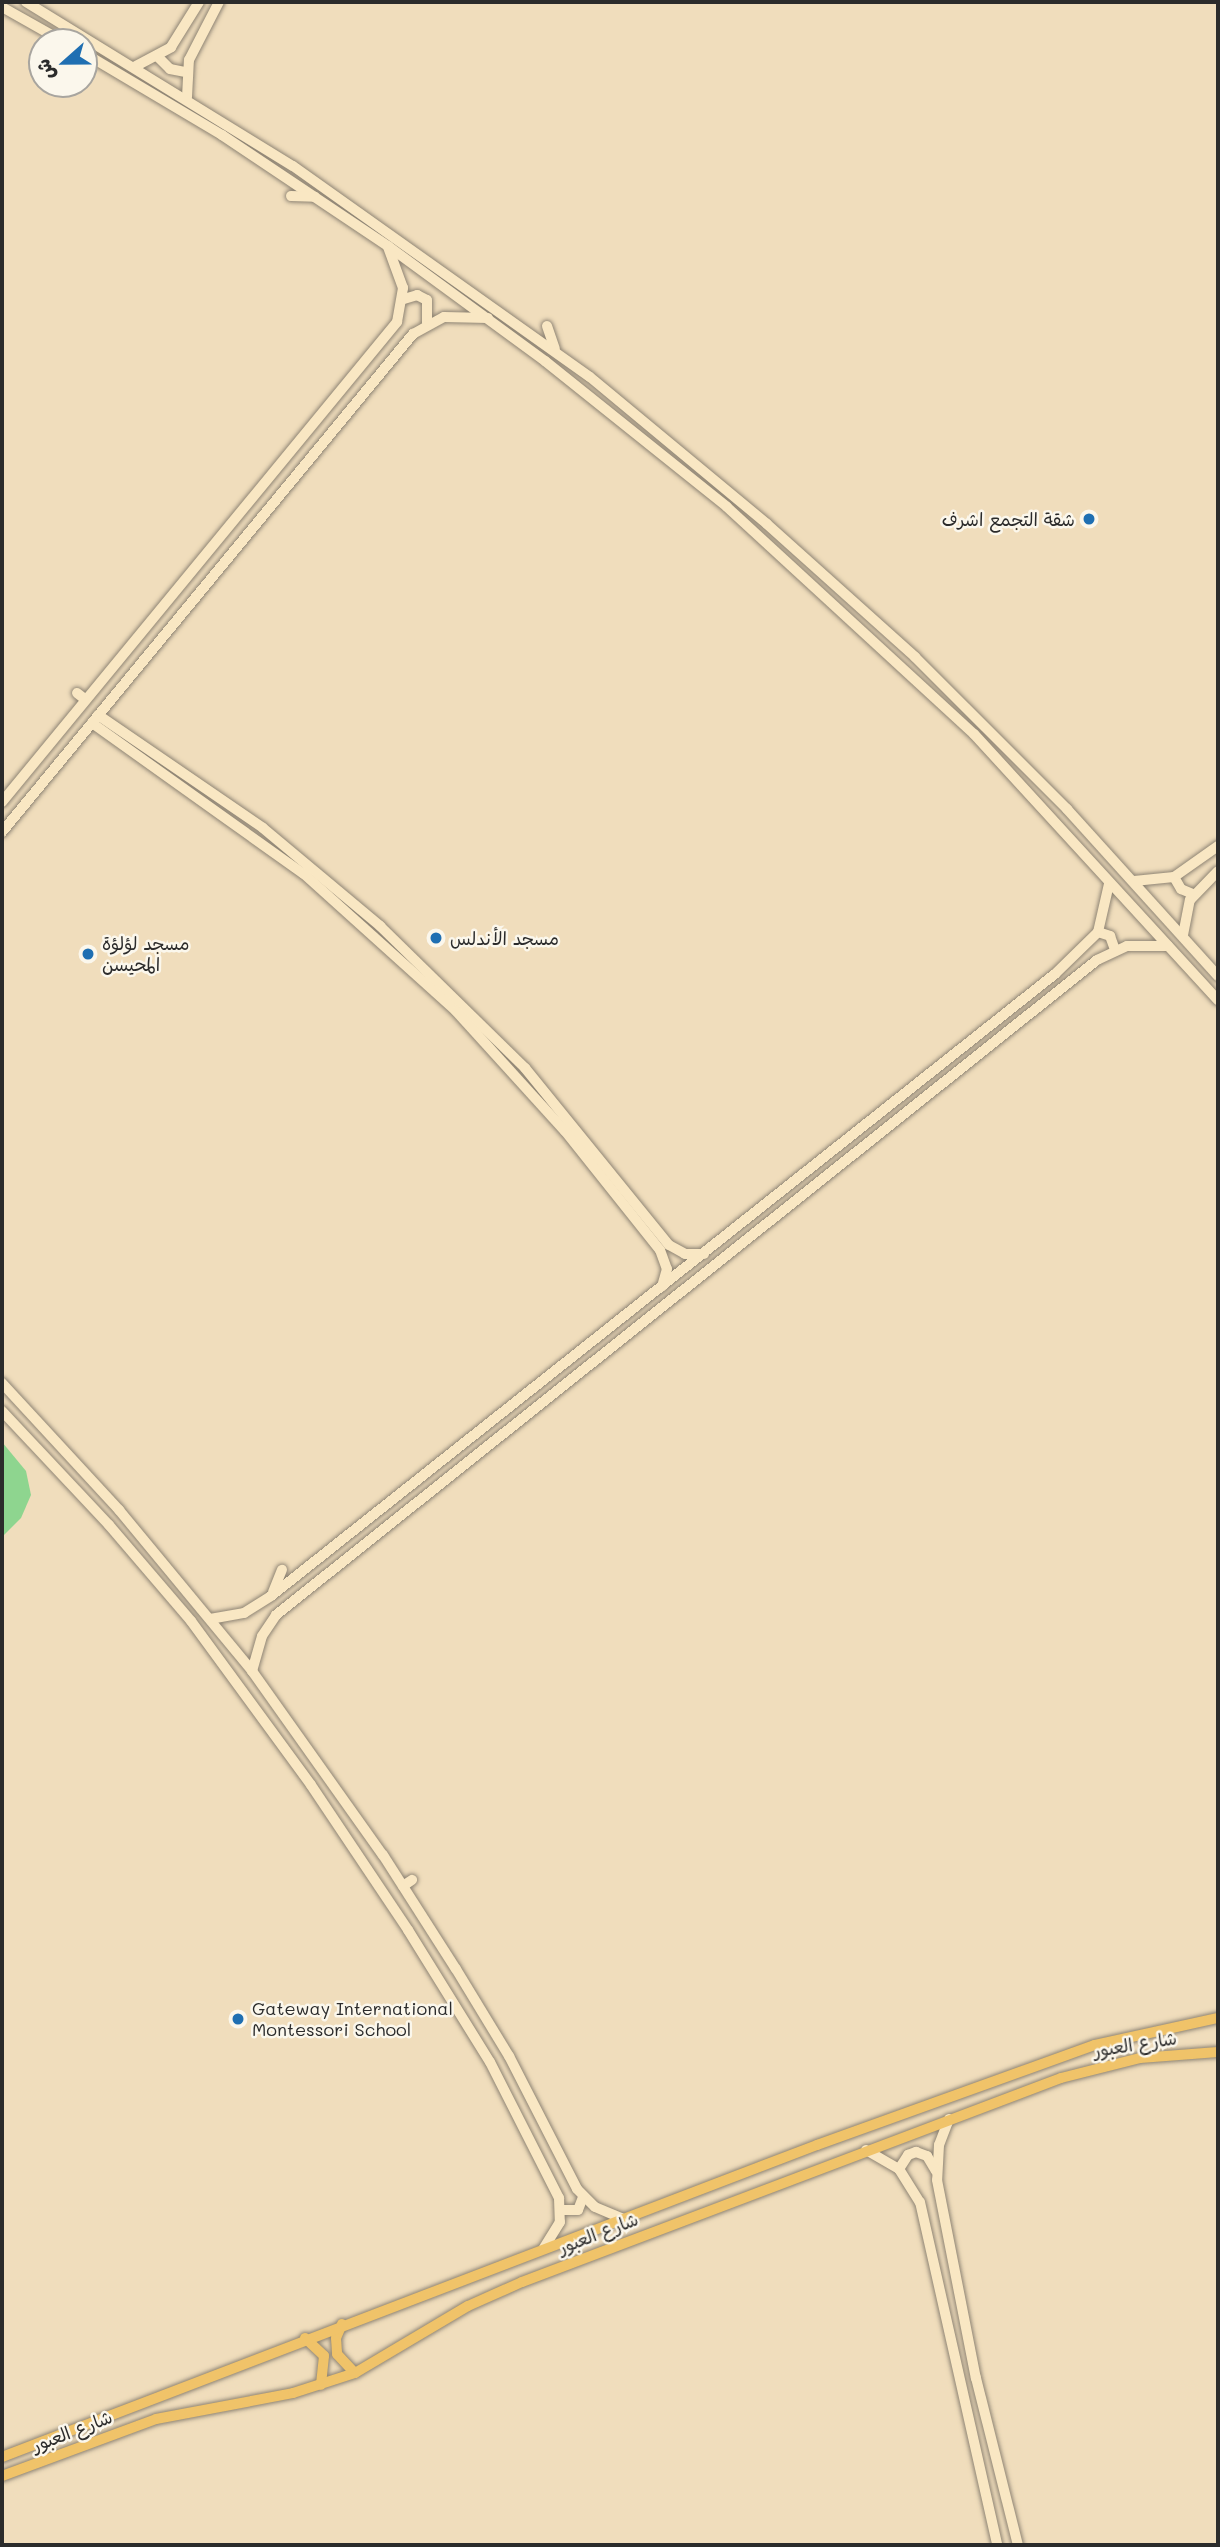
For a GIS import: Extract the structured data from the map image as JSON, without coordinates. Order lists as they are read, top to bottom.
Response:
{
  "streets": {
    "main road": ["شارع العبور"]
  },
  "places": [
    "شقة التجمع اشرف",
    "مسجد الأندلس",
    "مسجد لؤلؤة المحيسن",
    "Gateway International Montessori School"
  ],
  "north": "left"
}
